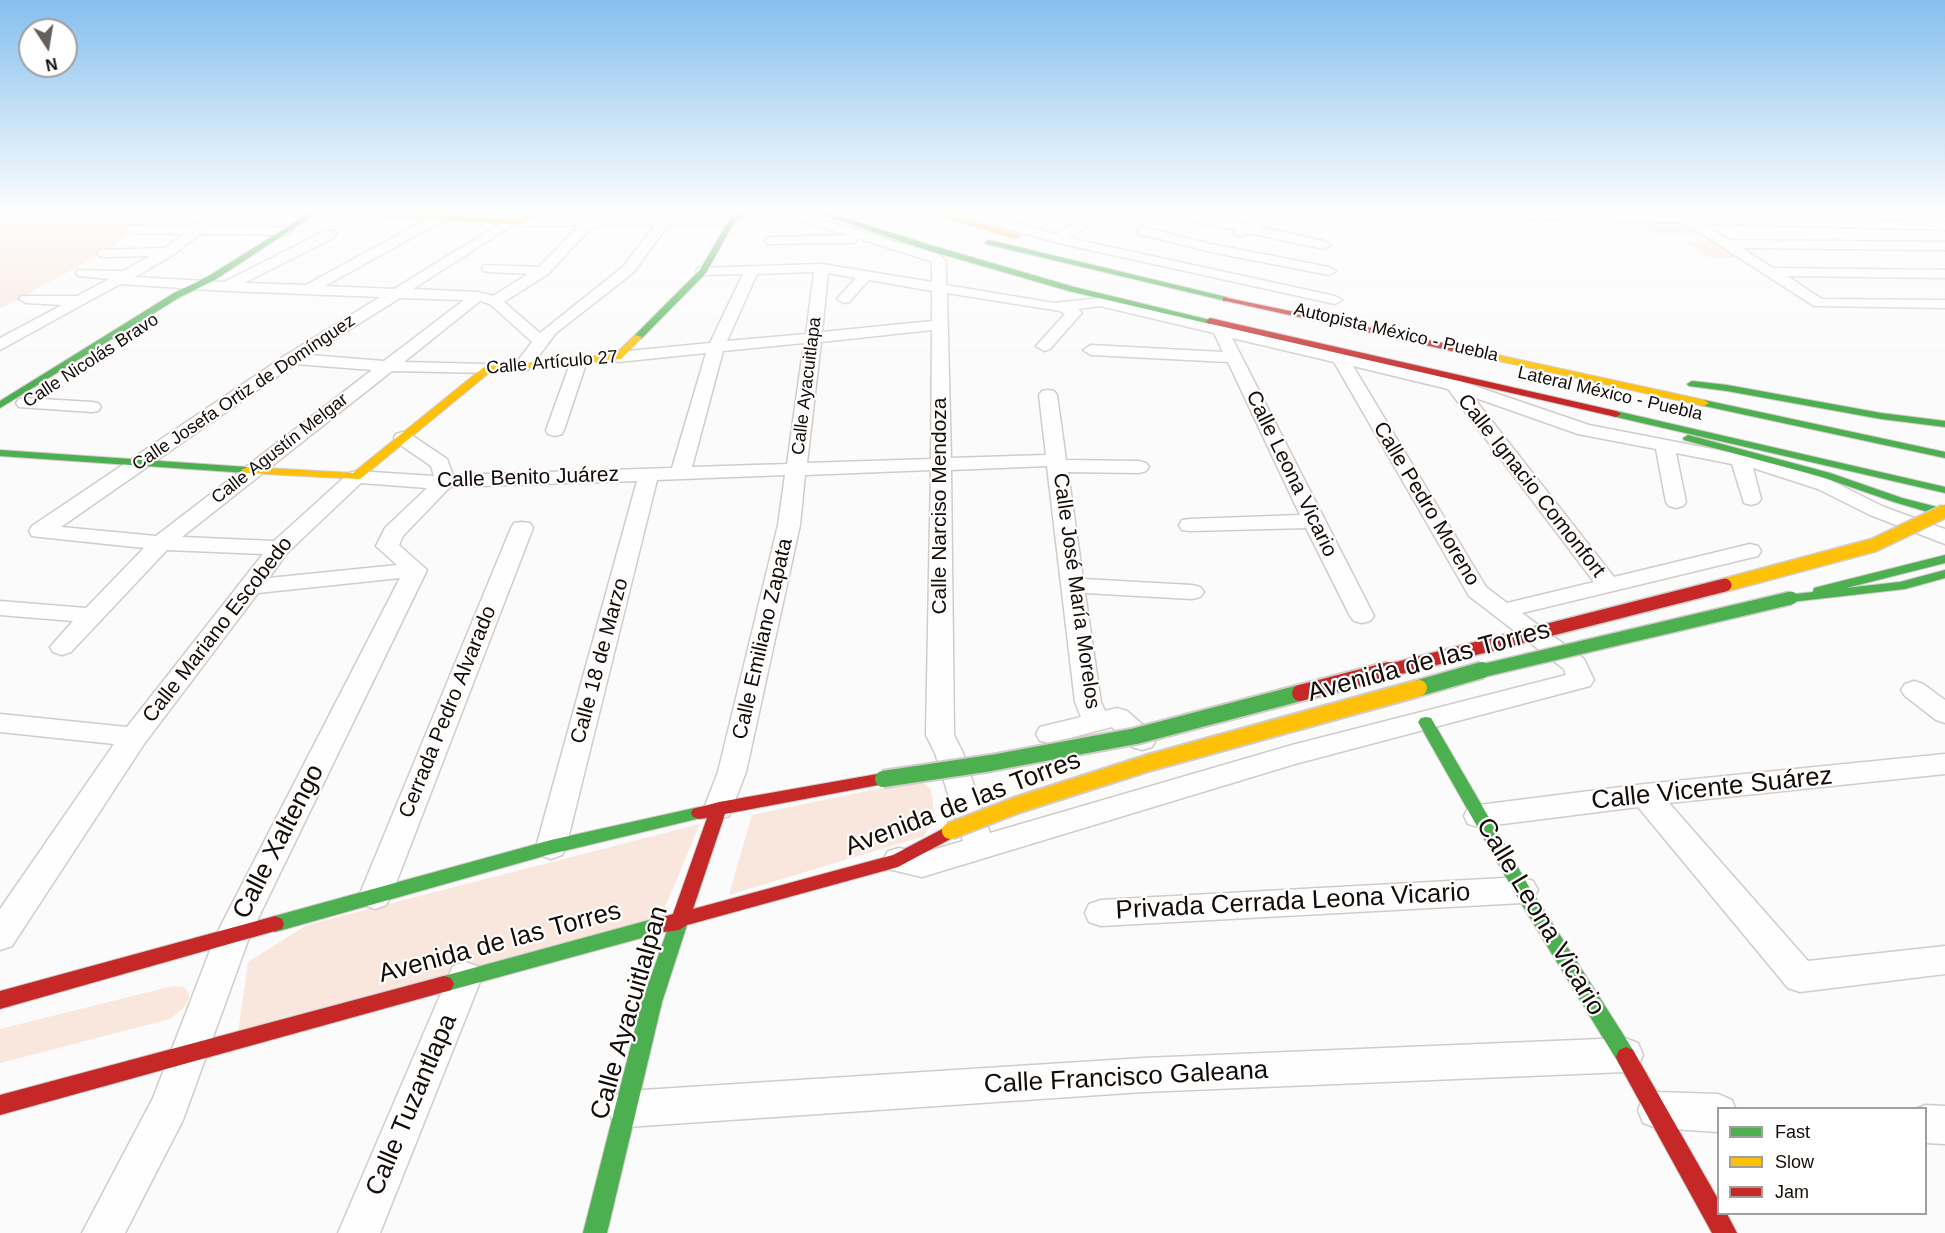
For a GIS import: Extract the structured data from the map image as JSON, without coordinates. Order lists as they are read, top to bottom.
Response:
{
  "streets": {
    "main road": [
      "Autopista México - Puebla",
      "Calle Nicolás Bravo",
      "Calle Artículo 27",
      "Lateral México - Puebla",
      "Calle Leona Vicario",
      "Calle Benito Juárez",
      "Calle Mariano Escobedo",
      "Avenida de las Torres",
      "Calle Ayacuitlalpan"
    ],
    "street": [
      "Calle Ayacuitlapa",
      "Calle Josefa Ortiz de Domínguez",
      "Calle Agustín Melgar",
      "Calle Ignacio Comonfort",
      "Calle Pedro Moreno",
      "Calle Narciso Mendoza",
      "Calle José María Morelos",
      "Calle Emiliano Zapata",
      "Calle 18 de Marzo",
      "Cerrada Pedro Alvarado",
      "Calle Vicente Suárez",
      "Calle Xaltengo",
      "Privada Cerrada Leona Vicario",
      "Calle Francisco Galeana",
      "Calle Tuzantlapa"
    ]
  },
  "crossings": [
    ["Calle Artículo 27", "Calle Ayacuitlapa"],
    ["Calle Artículo 27", "Calle Josefa Ortiz de Domínguez"],
    ["Calle Artículo 27", "Calle Agustín Melgar"],
    ["Calle Artículo 27", "Calle Narciso Mendoza"],
    ["Calle Artículo 27", "Calle Mariano Escobedo"],
    ["Calle Ayacuitlapa", "Calle Benito Juárez"],
    ["Calle Ayacuitlapa", "Calle Emiliano Zapata"],
    ["Calle Josefa Ortiz de Domínguez", "Calle Agustín Melgar"],
    ["Calle Josefa Ortiz de Domínguez", "Calle Benito Juárez"],
    ["Calle Agustín Melgar", "Calle Benito Juárez"],
    ["Calle Leona Vicario", "Calle Pedro Moreno"],
    ["Calle Leona Vicario", "Calle Vicente Suárez"],
    ["Calle Leona Vicario", "Privada Cerrada Leona Vicario"],
    ["Calle Leona Vicario", "Calle Francisco Galeana"],
    ["Calle Benito Juárez", "Calle Narciso Mendoza"],
    ["Calle Benito Juárez", "Calle José María Morelos"],
    ["Calle Benito Juárez", "Calle Mariano Escobedo"],
    ["Calle Benito Juárez", "Calle Emiliano Zapata"],
    ["Calle Benito Juárez", "Calle 18 de Marzo"],
    ["Calle Emiliano Zapata", "Avenida de las Torres"],
    ["Calle Emiliano Zapata", "Calle Ayacuitlalpan"],
    ["Calle 18 de Marzo", "Avenida de las Torres"],
    ["Avenida de las Torres", "Cerrada Pedro Alvarado"],
    ["Avenida de las Torres", "Calle Xaltengo"],
    ["Avenida de las Torres", "Calle Ayacuitlalpan"],
    ["Avenida de las Torres", "Calle Tuzantlapa"],
    ["Calle Ayacuitlalpan", "Calle Francisco Galeana"]
  ],
  "legend": ["Fast", "Slow", "Jam"],
  "north": "bottom"
}
